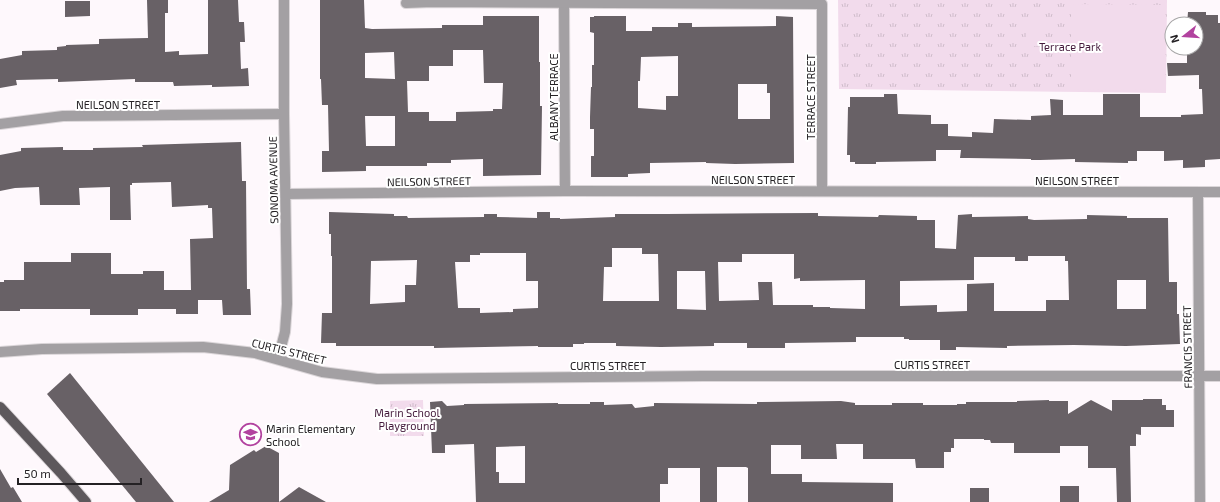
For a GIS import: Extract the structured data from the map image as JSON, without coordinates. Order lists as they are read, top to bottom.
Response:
{
  "streets": {
    "street": [
      "ALBANY TERRACE",
      "TERRACE STREET",
      "NEILSON STREET",
      "SONOMA AVENUE",
      "FRANCIS STREET",
      "CURTIS STREET"
    ]
  },
  "crossings": [
    ["ALBANY TERRACE", "TERRACE STREET"],
    ["ALBANY TERRACE", "NEILSON STREET"],
    ["TERRACE STREET", "NEILSON STREET"],
    ["NEILSON STREET", "SONOMA AVENUE"],
    ["NEILSON STREET", "FRANCIS STREET"],
    ["SONOMA AVENUE", "CURTIS STREET"],
    ["FRANCIS STREET", "CURTIS STREET"]
  ],
  "parks": ["Terrace Park", "Marin School Playground"],
  "places": {
    "school or university": ["Marin Elementary School"]
  },
  "scale_bar": "50 m",
  "north": "left"
}
